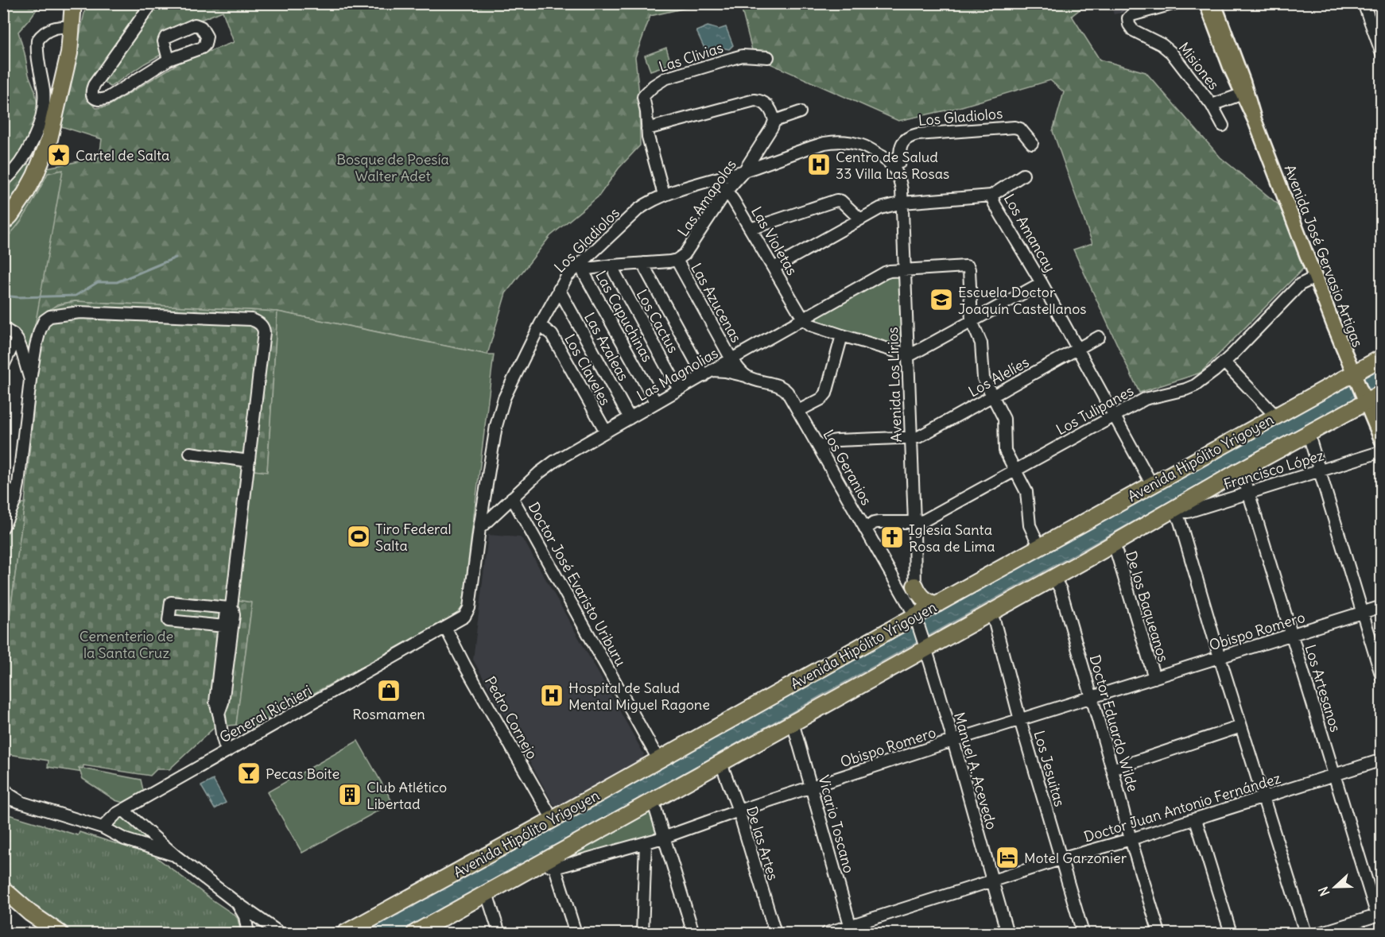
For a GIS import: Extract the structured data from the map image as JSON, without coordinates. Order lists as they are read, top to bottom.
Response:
{
  "streets": {
    "highway": ["Avenida Hipólito Yrigoyen"],
    "main road": ["Avenida José Gervasio Artigas"],
    "street": [
      "Las Clivias",
      "Misiones",
      "Los Gladiolos",
      "Las Amapolas",
      "Los Amancay",
      "Las Violetas",
      "Las Azucenas",
      "Las Capuchinas",
      "Los Cactus",
      "Las Azaleas",
      "Los Claveles",
      "Las Magnolias",
      "Los Alelíes",
      "Avenida Los Lirios",
      "Los Tulipanes",
      "Los Geranios",
      "Francisco López",
      "Doctor José Evaristo Uriburu",
      "De los Baqueanos",
      "Obispo Romero",
      "Los Artesanos",
      "General Richieri",
      "Pedro Cornejo",
      "Doctor Eduardo Wilde",
      "Los Jesuitas",
      "Manuel A. Acevedo",
      "Doctor Juan Antonio Fernández",
      "Vicario Toscano",
      "De las Artes"
    ]
  },
  "crossings": [
    ["Las Clivias", "Los Gladiolos"],
    ["Los Gladiolos", "Las Amapolas"],
    ["Los Gladiolos", "Las Violetas"],
    ["Los Gladiolos", "Las Capuchinas"],
    ["Los Gladiolos", "Las Azaleas"],
    ["Los Gladiolos", "Los Claveles"],
    ["Los Gladiolos", "Las Magnolias"],
    ["Los Gladiolos", "Avenida Los Lirios"],
    ["Los Gladiolos", "General Richieri"],
    ["Los Gladiolos", "Pedro Cornejo"],
    ["Las Amapolas", "Las Violetas"],
    ["Las Amapolas", "Las Azucenas"],
    ["Los Amancay", "Los Alelíes"],
    ["Los Amancay", "Los Tulipanes"],
    ["Los Amancay", "Avenida Hipólito Yrigoyen"],
    ["Las Violetas", "Las Magnolias"],
    ["Avenida José Gervasio Artigas", "Los Tulipanes"],
    ["Avenida José Gervasio Artigas", "Avenida Hipólito Yrigoyen"],
    ["Las Azucenas", "Las Magnolias"],
    ["Las Azucenas", "Los Geranios"],
    ["Las Capuchinas", "Las Magnolias"],
    ["Los Cactus", "Las Magnolias"],
    ["Las Azaleas", "Las Magnolias"],
    ["Los Claveles", "Las Magnolias"],
    ["Las Magnolias", "Avenida Los Lirios"],
    ["Las Magnolias", "Los Geranios"],
    ["Las Magnolias", "Doctor José Evaristo Uriburu"],
    ["Los Alelíes", "Avenida Los Lirios"],
    ["Los Alelíes", "Los Geranios"],
    ["Avenida Los Lirios", "Los Tulipanes"],
    ["Avenida Los Lirios", "Avenida Hipólito Yrigoyen"],
    ["Avenida Los Lirios", "Los Geranios"],
    ["Avenida Los Lirios", "Manuel A. Acevedo"],
    ["Los Tulipanes", "Los Geranios"],
    ["Avenida Hipólito Yrigoyen", "Los Geranios"],
    ["Avenida Hipólito Yrigoyen", "Doctor José Evaristo Uriburu"],
    ["Avenida Hipólito Yrigoyen", "Pedro Cornejo"],
    ["Avenida Hipólito Yrigoyen", "Manuel A. Acevedo"],
    ["Los Geranios", "Manuel A. Acevedo"],
    ["Francisco López", "Los Artesanos"],
    ["De los Baqueanos", "Obispo Romero"],
    ["Obispo Romero", "Los Artesanos"],
    ["Obispo Romero", "Doctor Eduardo Wilde"],
    ["Obispo Romero", "Los Jesuitas"],
    ["Obispo Romero", "Manuel A. Acevedo"],
    ["Obispo Romero", "Vicario Toscano"],
    ["Obispo Romero", "De las Artes"],
    ["Los Artesanos", "Doctor Juan Antonio Fernández"],
    ["General Richieri", "Pedro Cornejo"],
    ["Doctor Eduardo Wilde", "Doctor Juan Antonio Fernández"],
    ["Los Jesuitas", "Doctor Juan Antonio Fernández"],
    ["Manuel A. Acevedo", "Doctor Juan Antonio Fernández"],
    ["Doctor Juan Antonio Fernández", "Vicario Toscano"]
  ],
  "parks": ["Bosque de Poesía Walter Adet", "Cementerio de la Santa Cruz"],
  "places": {
    "place": ["Cartel de Salta"],
    "hospital": ["Centro de Salud 33 Villa Las Rosas", "Hospital de Salud Mental Miguel Ragone"],
    "school or university": ["Escuela Doctor Joaquín Castellanos"],
    "sports": ["Tiro Federal Salta"],
    "church": ["Iglesia Santa Rosa de Lima"],
    "shop": ["Rosmamen"],
    "bar": ["Pecas Boite"],
    "building": ["Club Atlético Libertad"],
    "hotel": ["Motel Garzonier"]
  },
  "north": "left"
}
